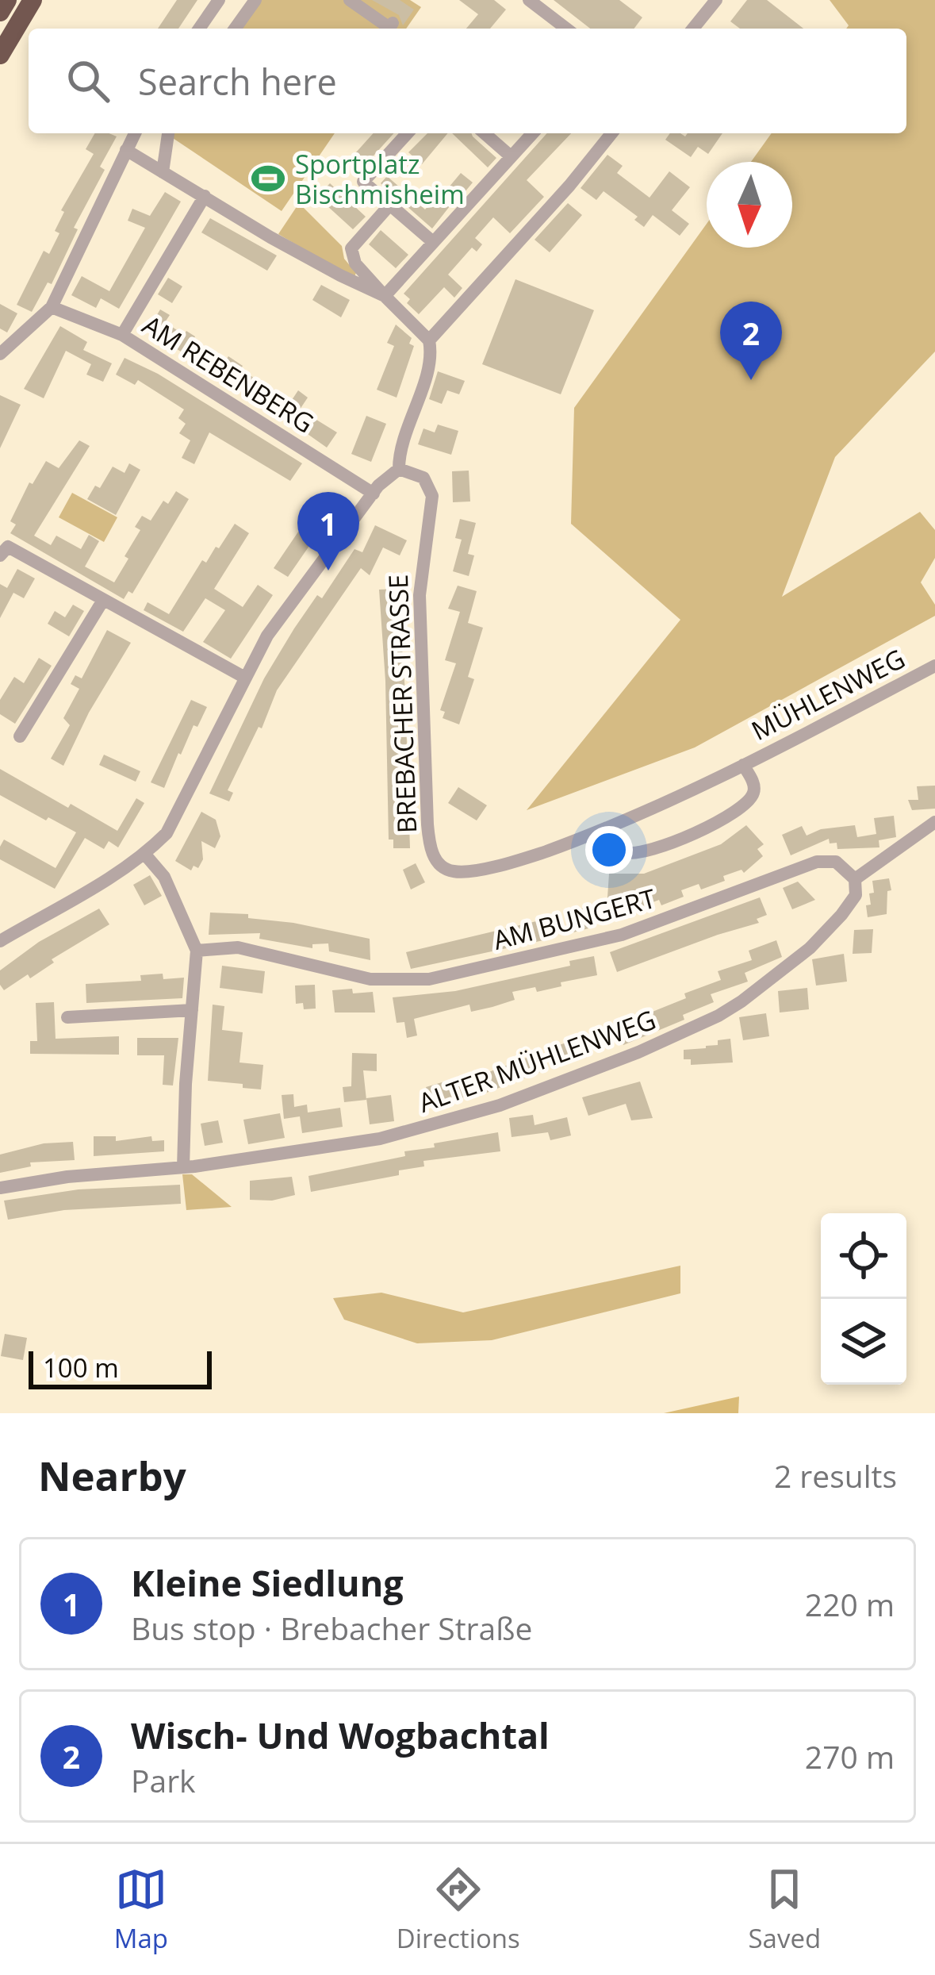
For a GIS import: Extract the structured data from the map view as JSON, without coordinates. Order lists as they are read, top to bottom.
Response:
{
  "streets": {
    "street": [
      "AM REBENBERG",
      "MÜHLENWEG",
      "BREBACHER STRASSE",
      "AM BUNGERT",
      "ALTER MÜHLENWEG"
    ]
  },
  "crossings": [
    ["MÜHLENWEG", "BREBACHER STRASSE"],
    ["AM BUNGERT", "ALTER MÜHLENWEG"]
  ],
  "places": {
    "sports": ["Sportplatz Bischmisheim"]
  },
  "scale_bar": "100 m",
  "north": "bottom",
  "page": {
    "search": "Search here",
    "pins": ["2", "1"],
    "scale": "100 m",
    "heading": ["Nearby", "2 results"],
    "list": [
      {
        "mark": "1",
        "name": "Kleine Siedlung",
        "note": "Bus stop · Brebacher Straße",
        "value": "220 m"
      },
      {
        "mark": "2",
        "name": "Wisch- Und Wogbachtal",
        "note": "Park",
        "value": "270 m"
      }
    ],
    "nav": ["Map", "Directions", "Saved"]
  }
}
